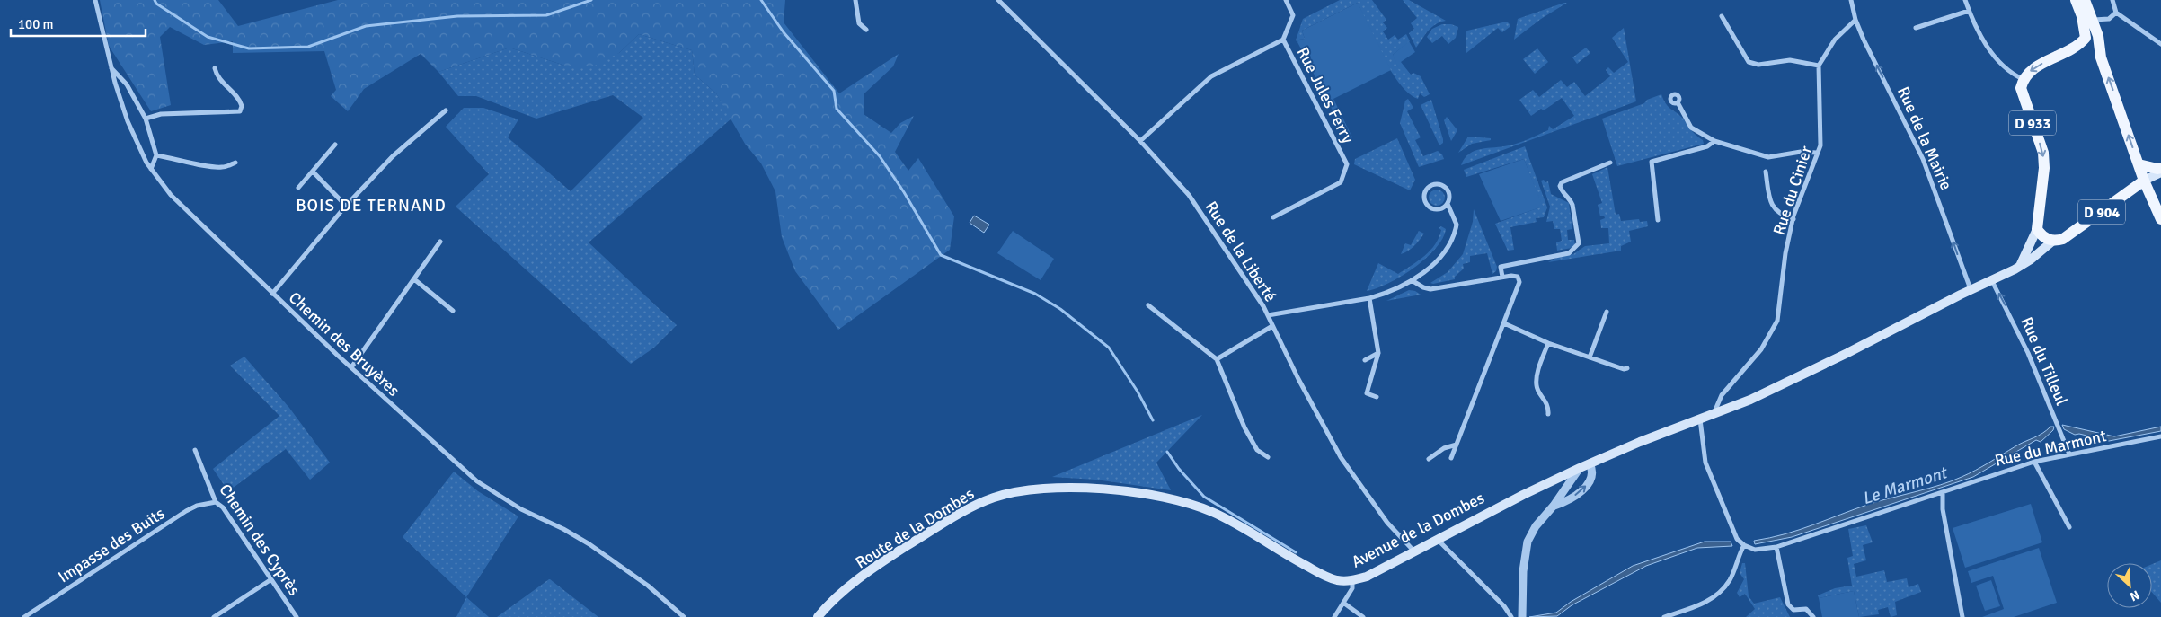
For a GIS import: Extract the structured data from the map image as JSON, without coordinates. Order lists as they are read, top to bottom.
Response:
{
  "streets": {
    "main road": [
      "D 933",
      "D 904",
      "Route de la Dombes",
      "Avenue de la Dombes"
    ],
    "street": [
      "Rue Jules Ferry",
      "Rue de la Mairie",
      "Rue du Cinier",
      "Rue de la Liberté",
      "Chemin des Bruyères",
      "Rue du Tilleul",
      "Rue du Marmont",
      "Chemin des Cyprès",
      "Impasse des Buits"
    ]
  },
  "crossings": [
    ["Rue Jules Ferry", "Rue de la Liberté"],
    ["Rue de la Mairie", "D 904"],
    ["Rue du Cinier", "D 904"],
    ["D 904", "Rue du Tilleul"],
    ["D 904", "Avenue de la Dombes"],
    ["Rue de la Liberté", "Avenue de la Dombes"],
    ["Rue du Tilleul", "Rue du Marmont"],
    ["Route de la Dombes", "Avenue de la Dombes"],
    ["Chemin des Cyprès", "Impasse des Buits"]
  ],
  "one_way": ["Rue de la Mairie", "Rue du Tilleul"],
  "districts": ["BOIS DE TERNAND"],
  "water": ["Le Marmont"],
  "scale_bar": "100 m",
  "north": "bottom right"
}
